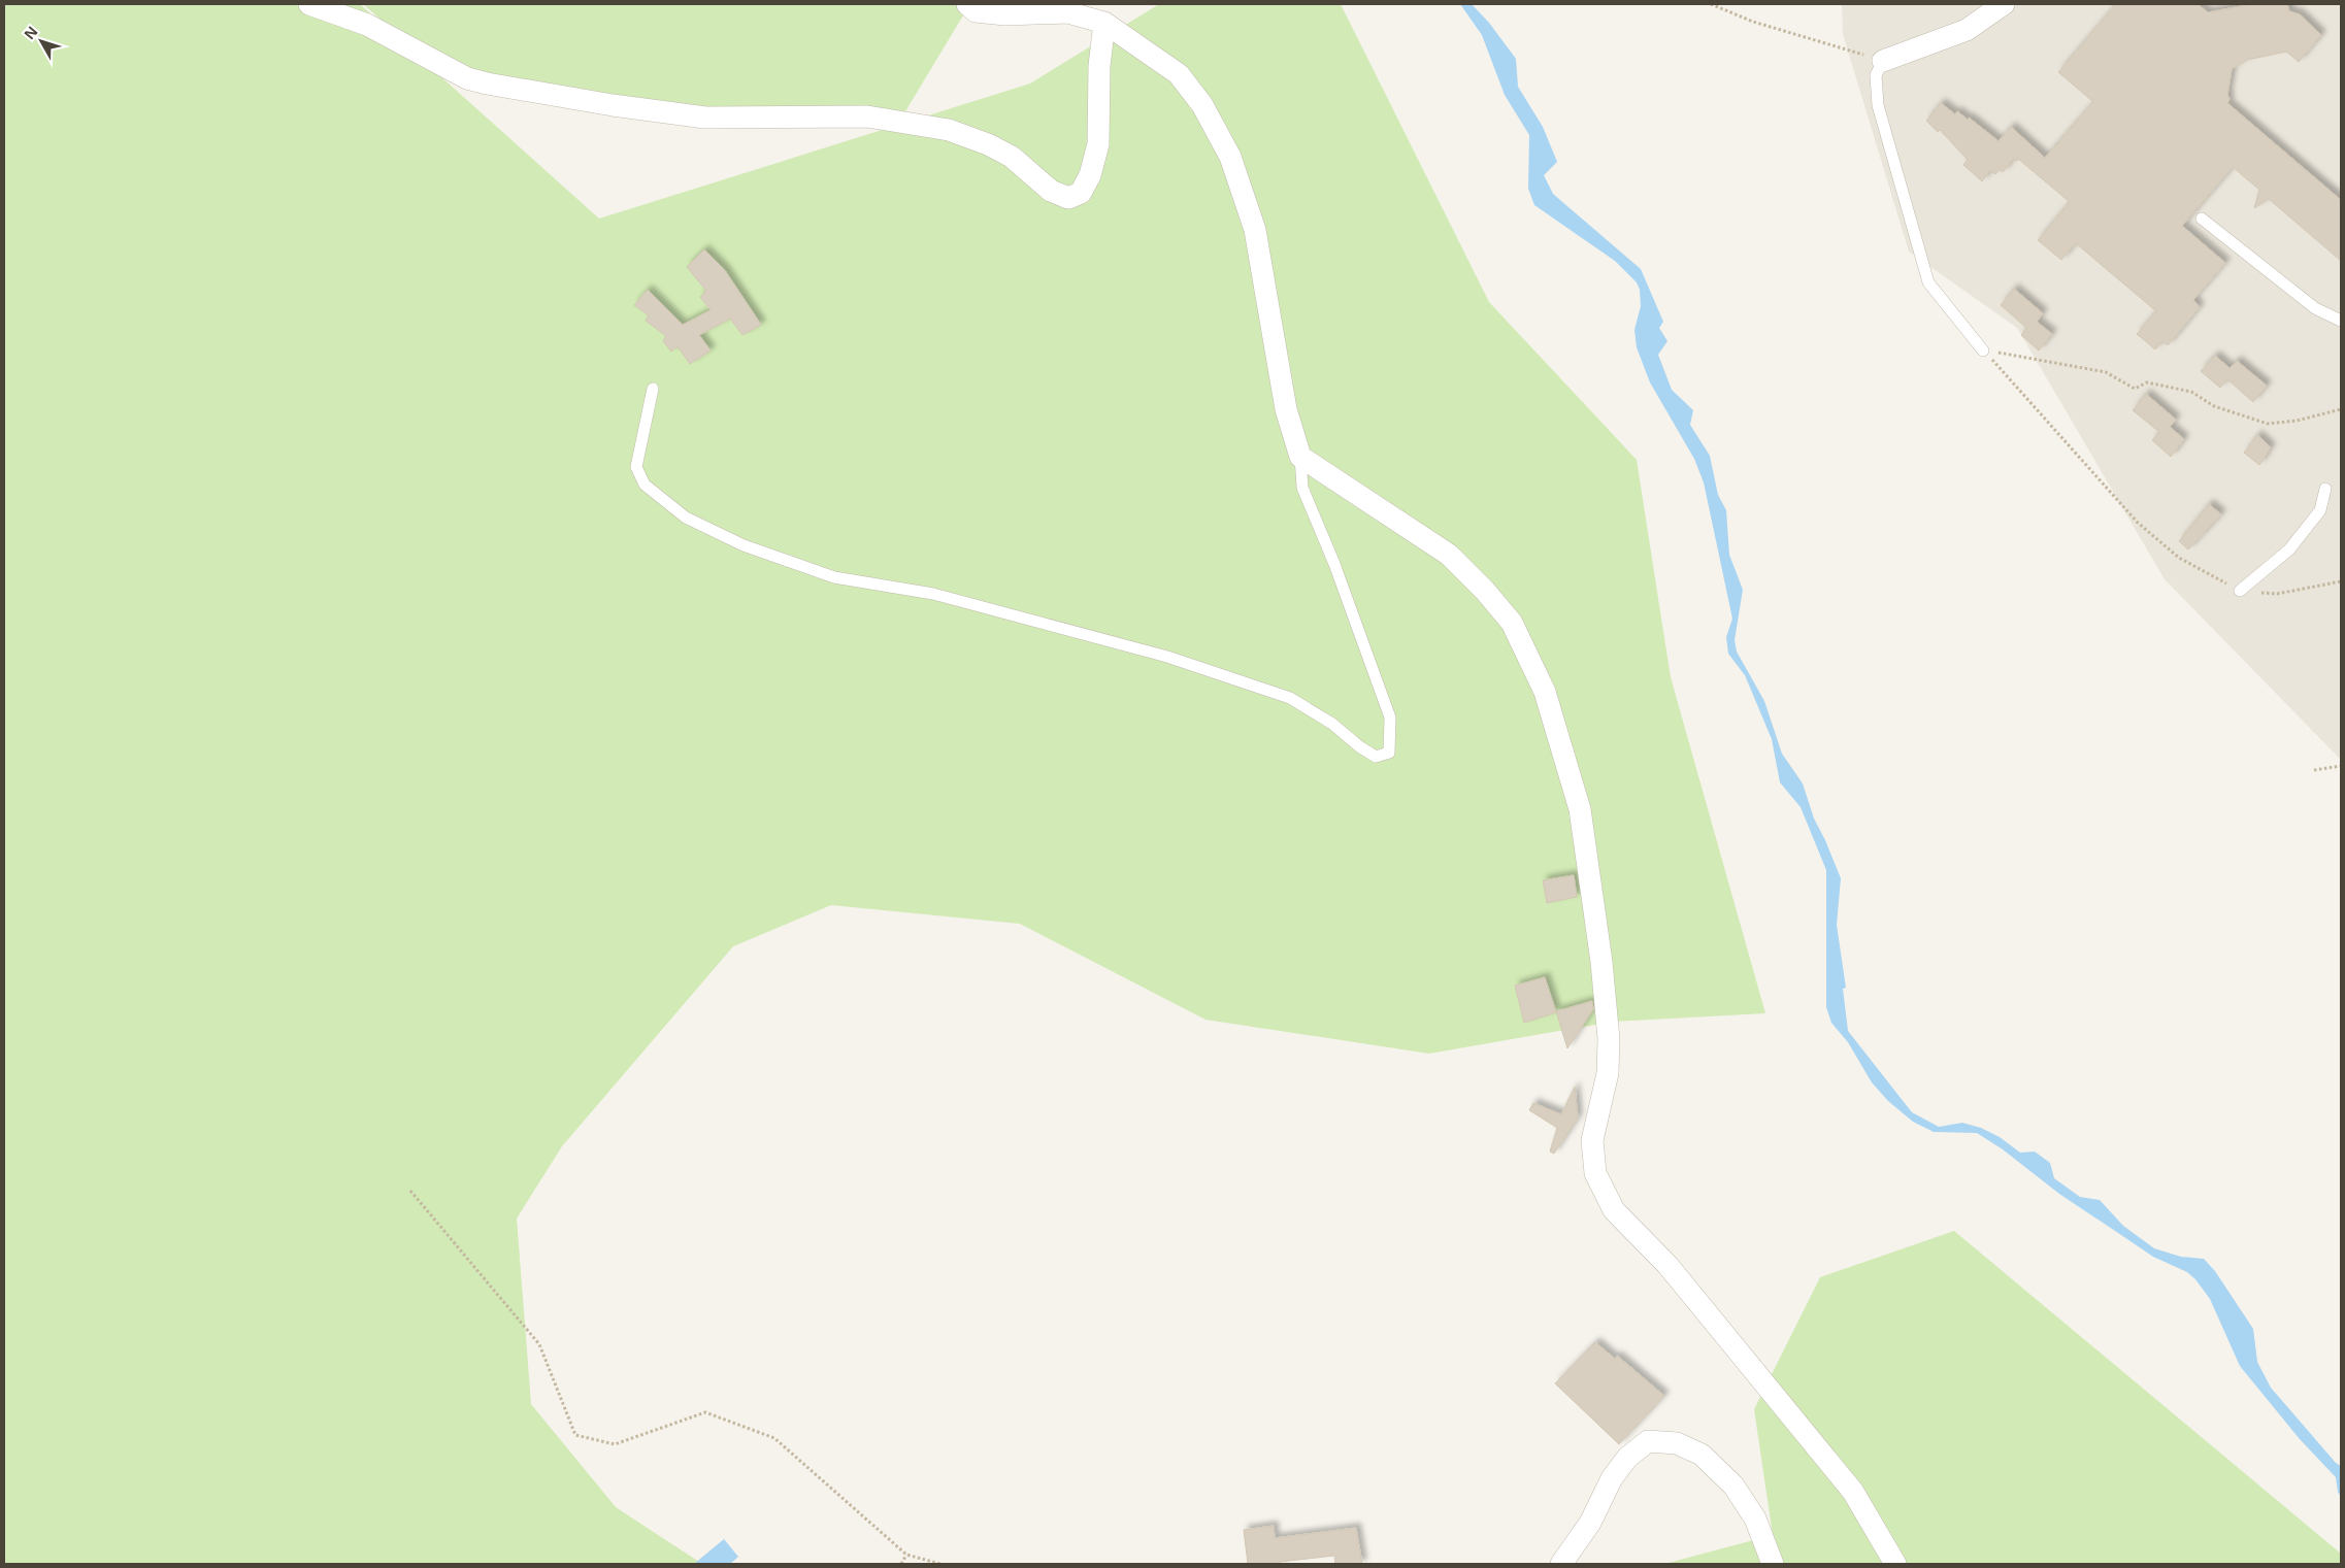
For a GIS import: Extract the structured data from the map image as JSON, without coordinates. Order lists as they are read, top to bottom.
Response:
{
  "north": "top left"
}
